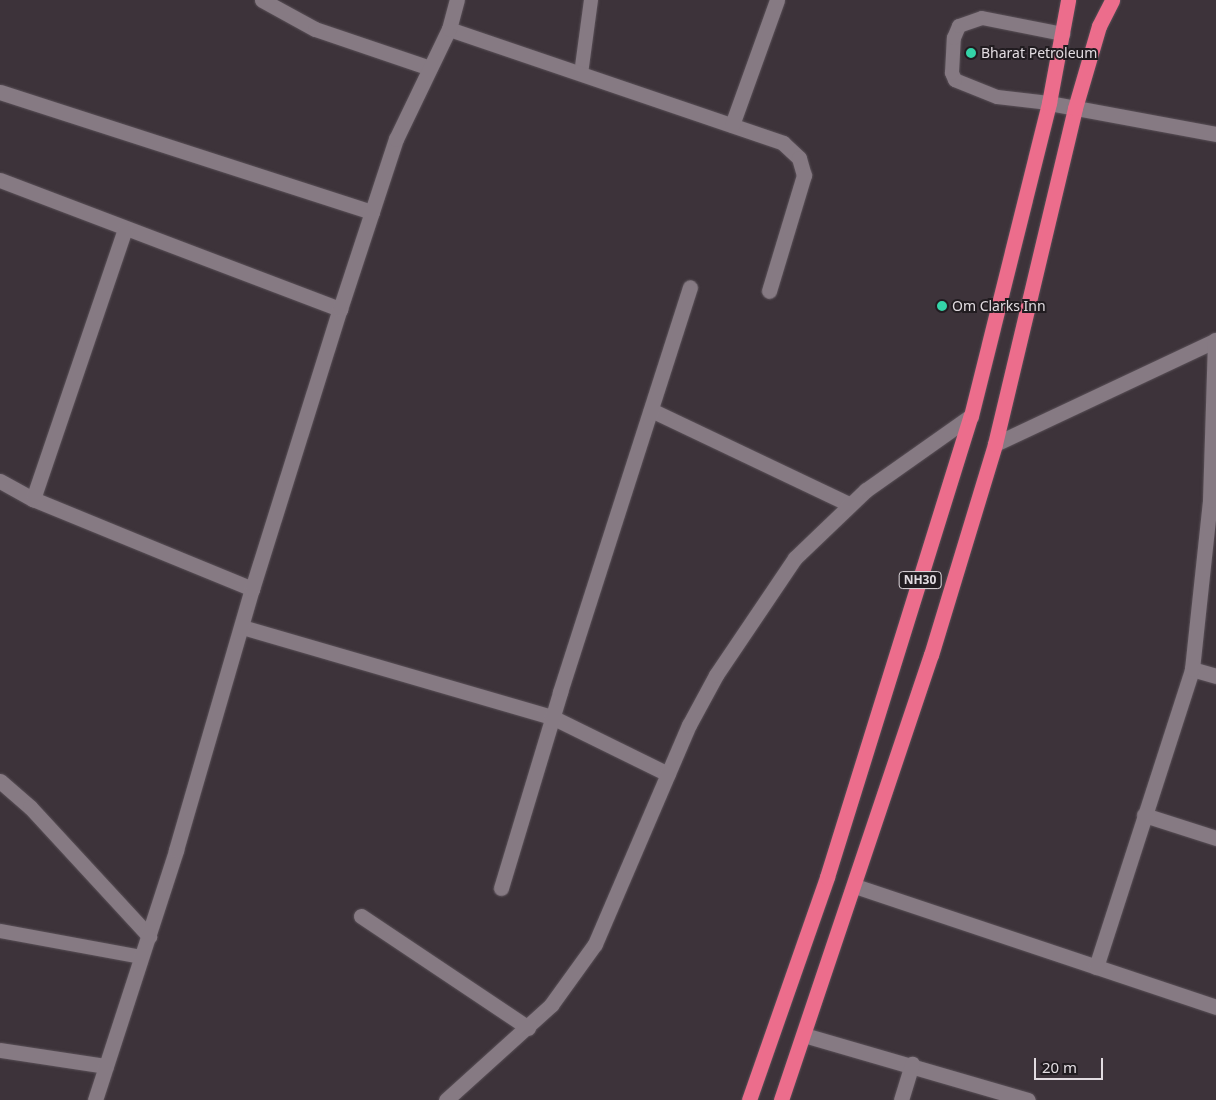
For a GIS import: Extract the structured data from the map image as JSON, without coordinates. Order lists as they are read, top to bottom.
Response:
{
  "streets": {
    "highway": ["NH30"]
  },
  "places": ["Bharat Petroleum", "Om Clarks Inn"],
  "scale_bar": "20 m"
}
